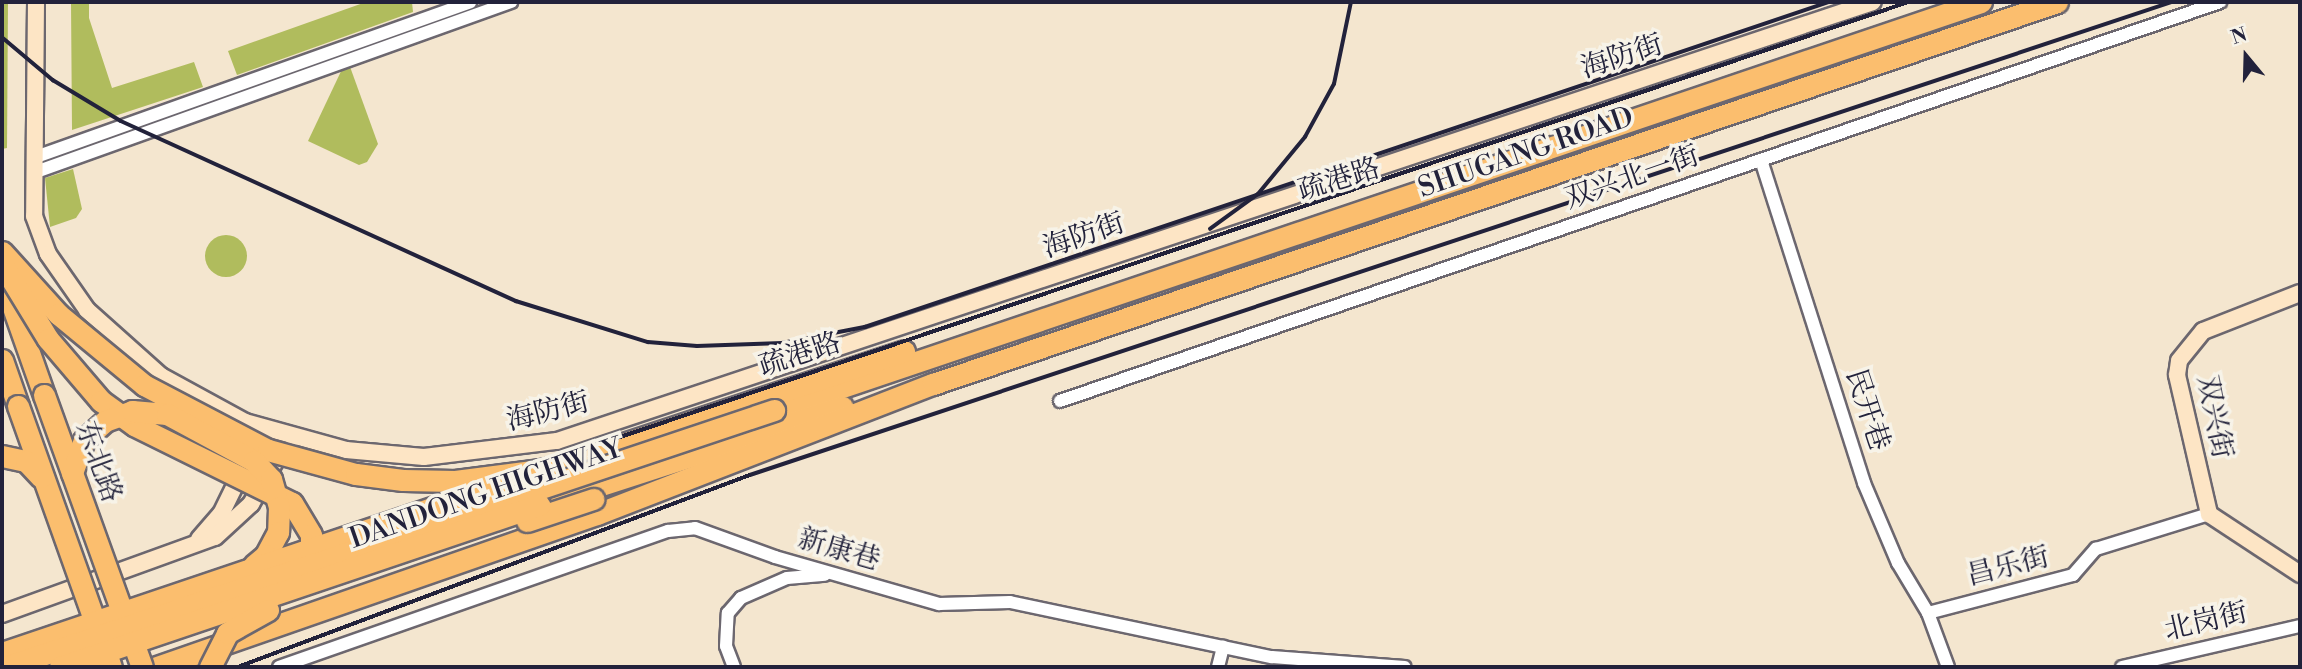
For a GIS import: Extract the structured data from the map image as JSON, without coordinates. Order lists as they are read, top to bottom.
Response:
{
  "streets": {
    "highway": [
      "SHUGANG ROAD",
      "疏港路",
      "东北路",
      "DANDONG HIGHWAY"
    ],
    "street": [
      "海防街",
      "双兴北一街",
      "民开巷",
      "双兴街",
      "新康巷",
      "昌乐街",
      "北岗街"
    ]
  },
  "crossings": [
    ["SHUGANG ROAD", "疏港路"],
    ["SHUGANG ROAD", "DANDONG HIGHWAY"],
    ["双兴北一街", "民开巷"],
    ["疏港路", "DANDONG HIGHWAY"],
    ["民开巷", "昌乐街"],
    ["双兴街", "昌乐街"]
  ],
  "north": "top"
}
